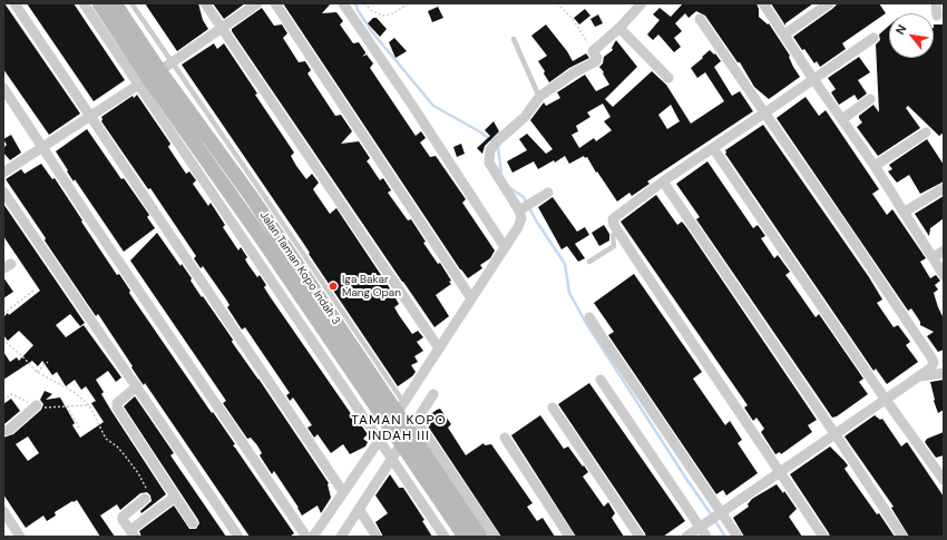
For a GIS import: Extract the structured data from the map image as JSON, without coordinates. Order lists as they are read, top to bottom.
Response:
{
  "streets": {
    "main road": ["Jalan Taman Kopo Indah 3"]
  },
  "districts": ["TAMAN KOPO INDAH III"],
  "places": ["Iga Bakar Mang Opan"],
  "north": "top left"
}
